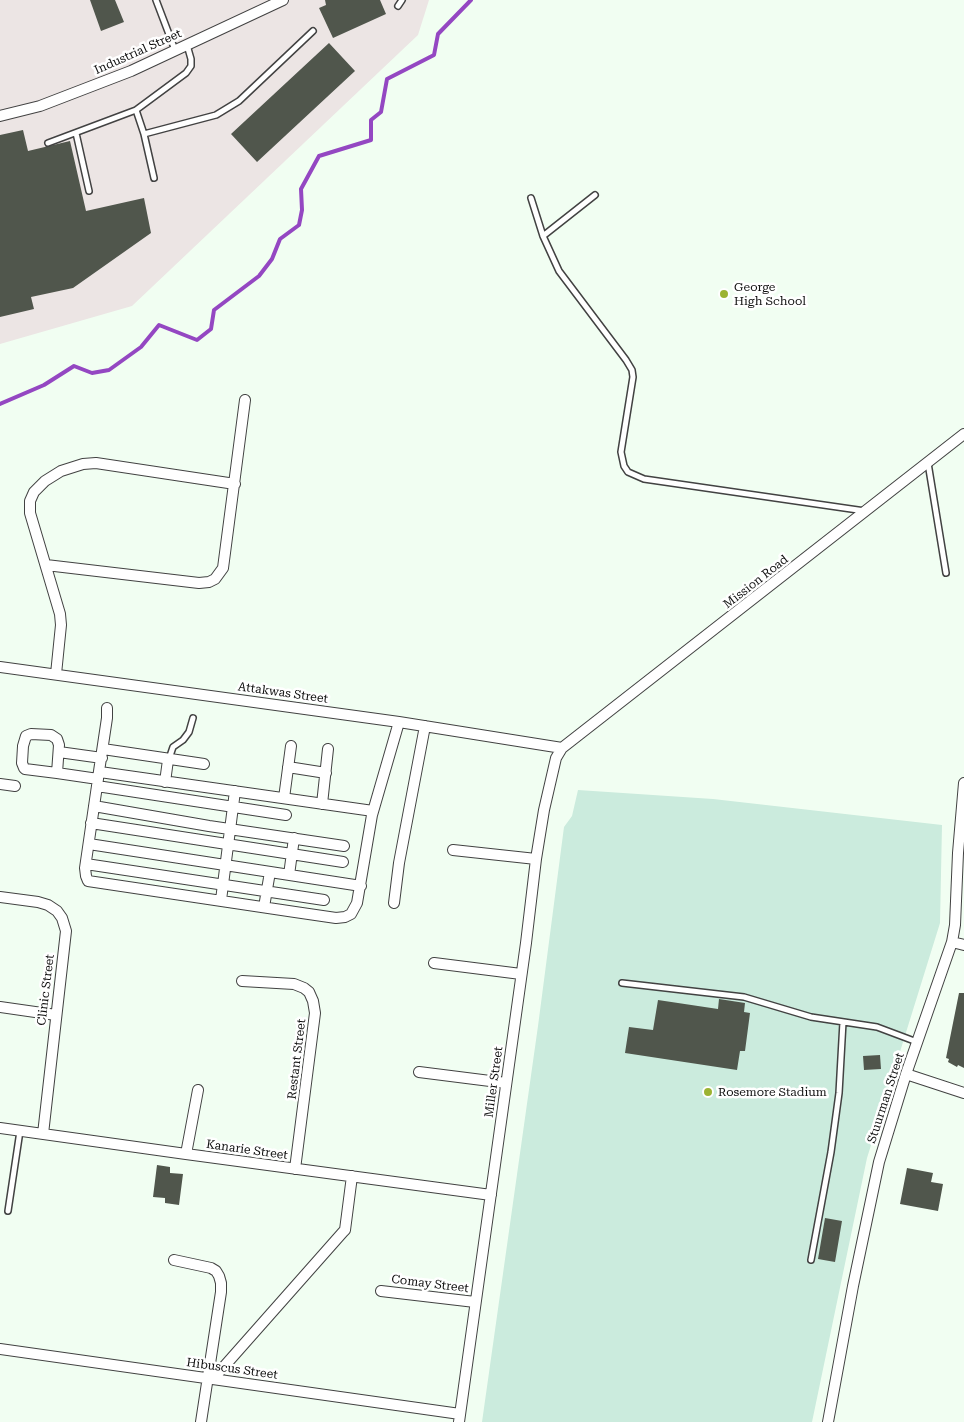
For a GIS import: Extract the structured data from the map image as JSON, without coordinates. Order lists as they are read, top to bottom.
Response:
{
  "streets": {
    "street": [
      "Industrial Street",
      "Mission Road",
      "Attakwas Street",
      "Clinic Street",
      "Restant Street",
      "Miller Street",
      "Stuurman Street",
      "Kanarie Street",
      "Comay Street",
      "Hibuscus Street"
    ]
  },
  "crossings": [
    ["Mission Road", "Attakwas Street"],
    ["Mission Road", "Miller Street"],
    ["Attakwas Street", "Miller Street"],
    ["Clinic Street", "Kanarie Street"],
    ["Restant Street", "Kanarie Street"],
    ["Miller Street", "Kanarie Street"],
    ["Miller Street", "Comay Street"],
    ["Miller Street", "Hibuscus Street"]
  ],
  "places": ["George High School", "Rosemore Stadium"]
}
